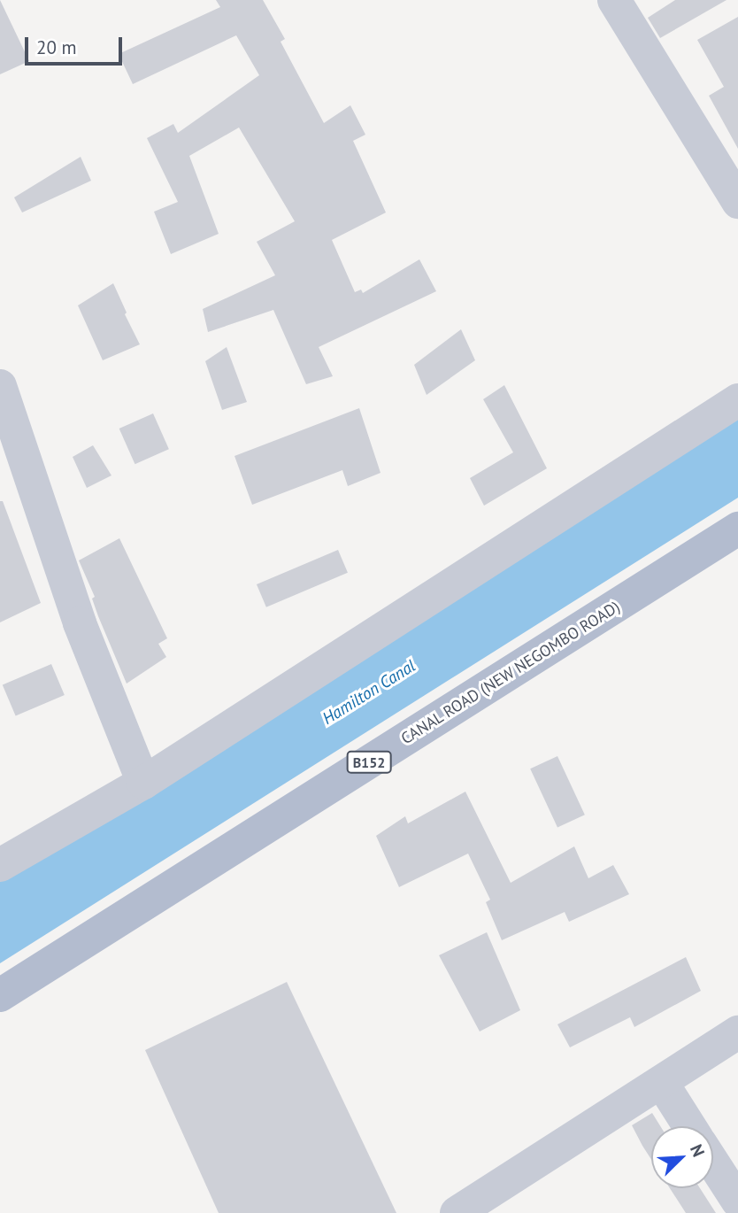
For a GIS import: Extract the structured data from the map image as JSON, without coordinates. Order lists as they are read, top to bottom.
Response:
{
  "streets": {
    "main road": ["CANAL ROAD (NEW NEGOMBO ROAD)", "B152"]
  },
  "water": ["Hamilton Canal"],
  "scale_bar": "20 m",
  "north": "top right"
}
